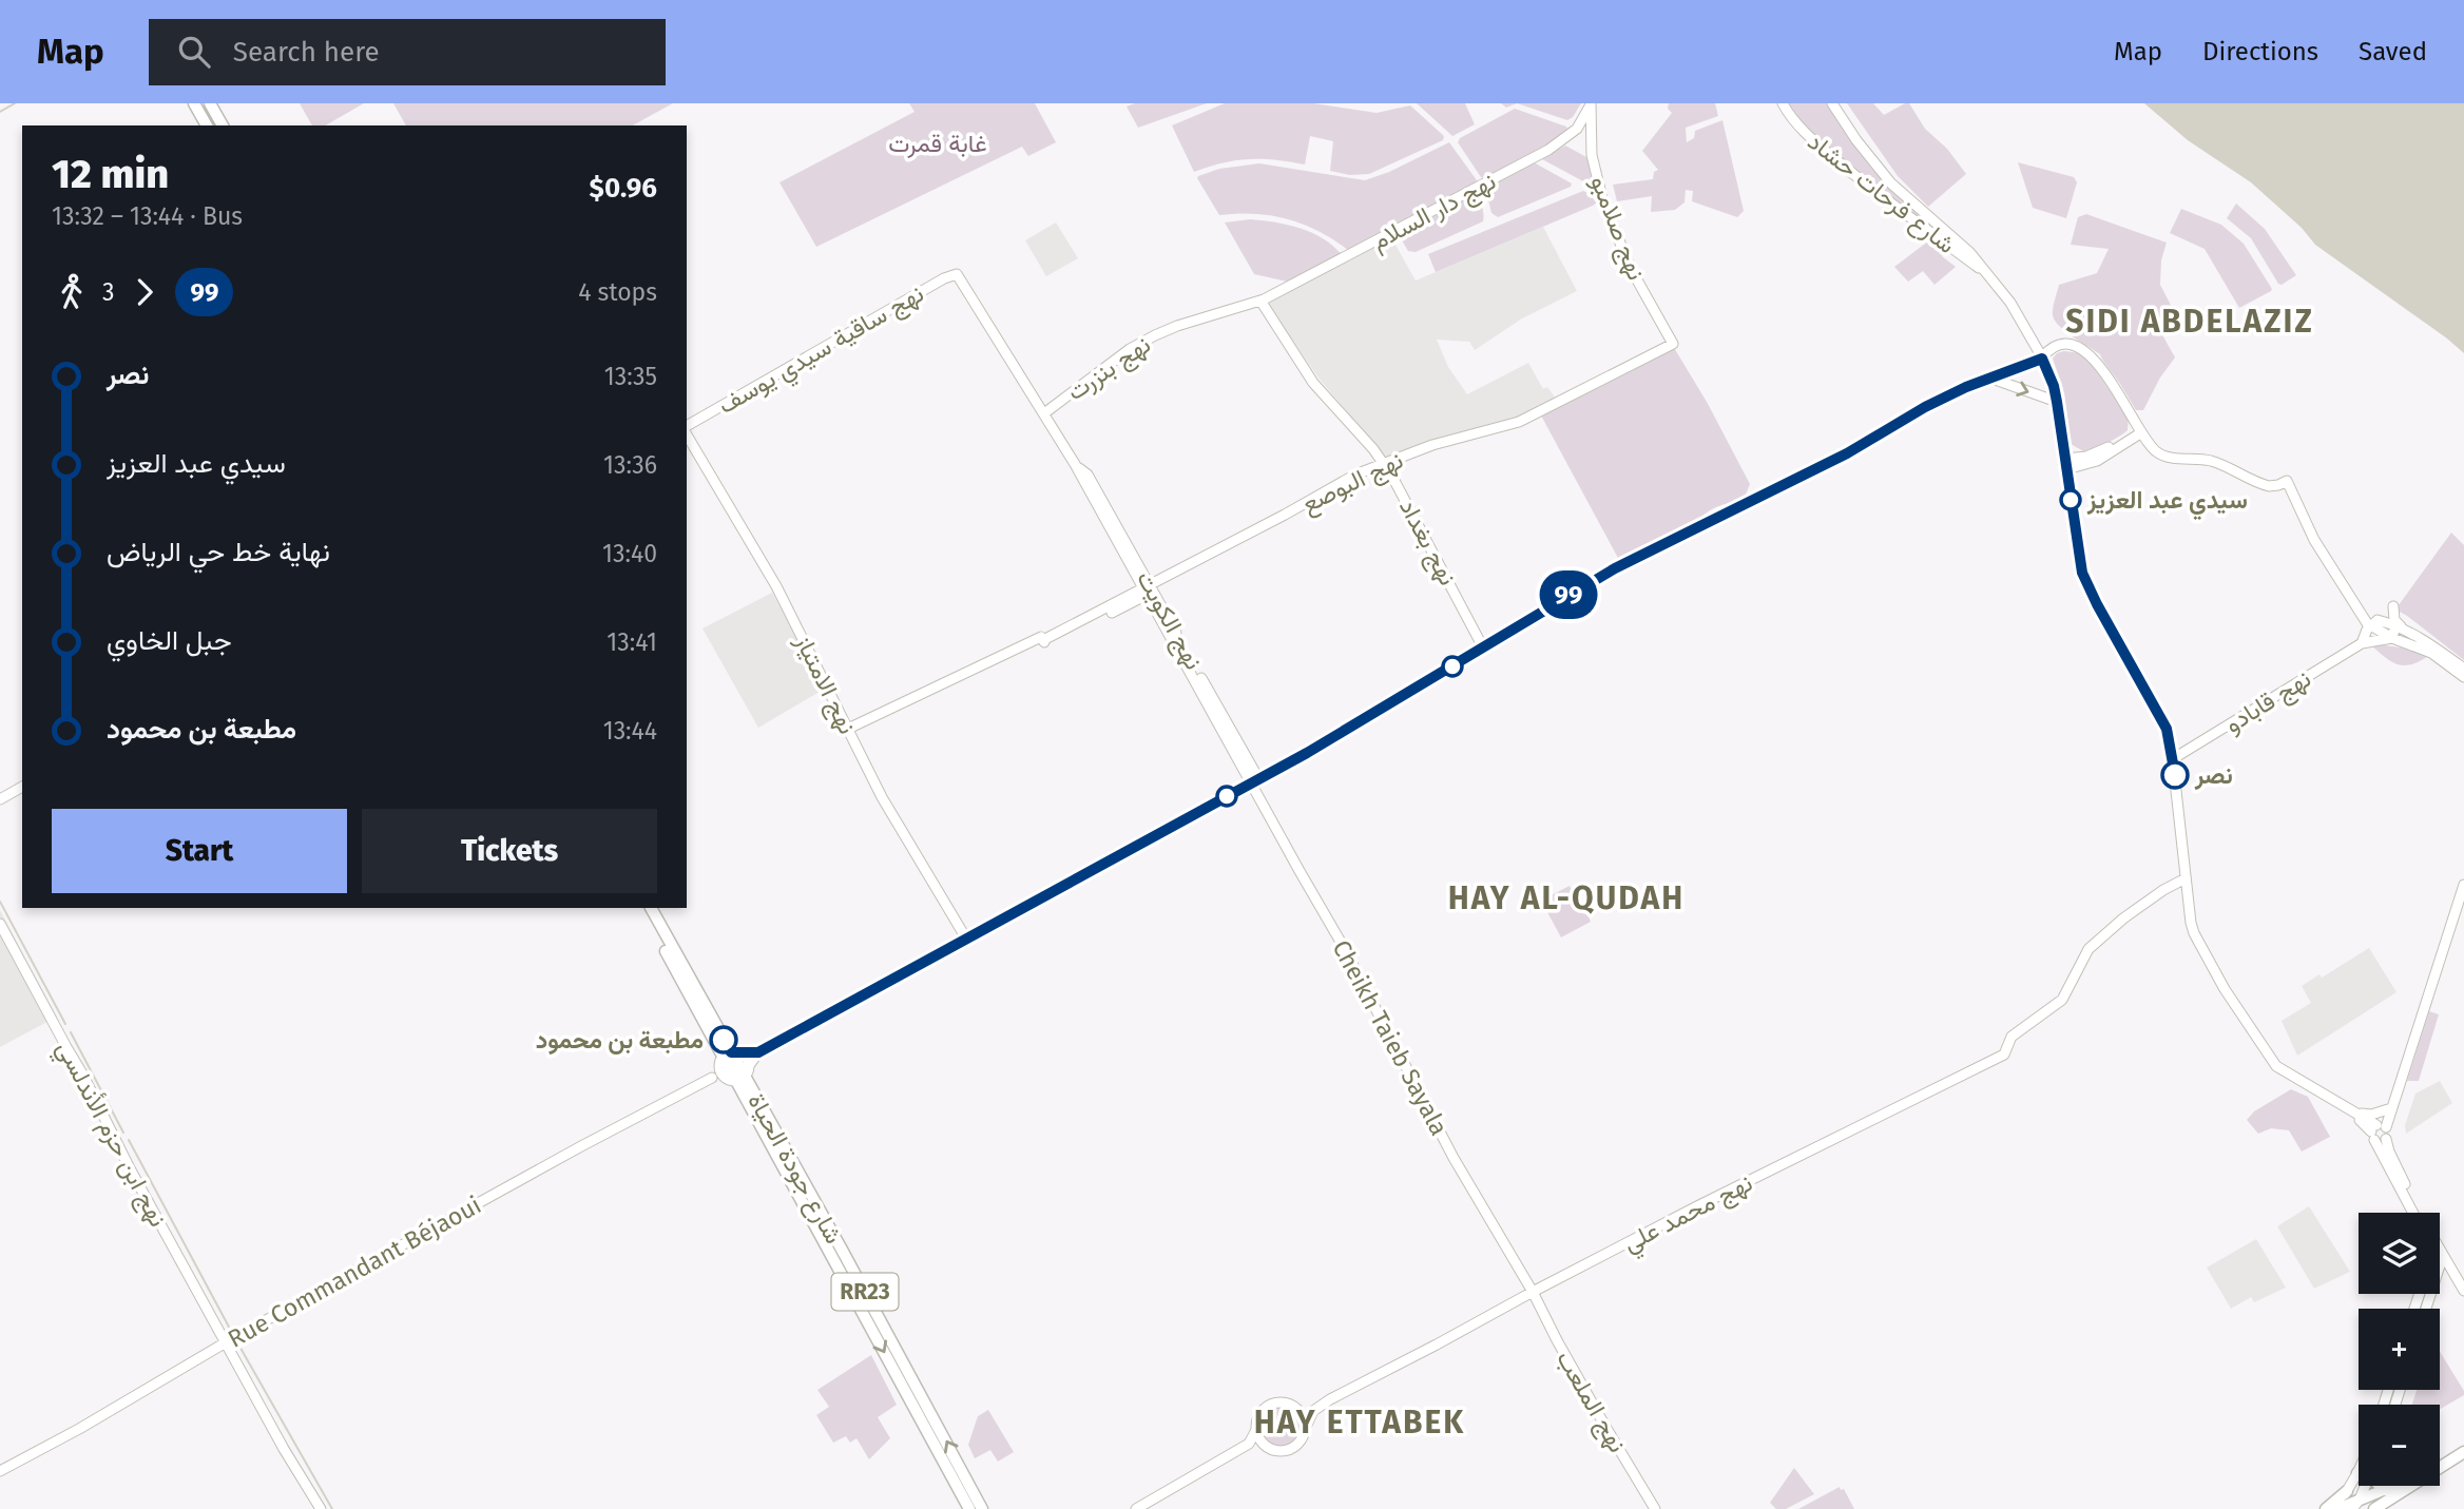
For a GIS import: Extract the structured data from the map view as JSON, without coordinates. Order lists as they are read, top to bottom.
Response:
{
  "streets": {
    "highway": ["شارع جودة الحياة", "RR23"],
    "street": [
      "شارع فرحات حشاد",
      "نهج دار السلام",
      "نهج صلامبو",
      "نهج ساقية سيدي يوسف",
      "نهج بنزرت",
      "نهج البوصع",
      "نهج بغداد",
      "نهج الكويت",
      "نهج الامتياز",
      "نهج قابادو",
      "Cheikh Taieb Sayala",
      "نهج ابن حزم الأندلسي",
      "نهج محمد علي",
      "Rue Commandant Béjaoui",
      "نهج الملعب"
    ]
  },
  "crossings": [
    ["نهج دار السلام", "نهج صلامبو"],
    ["نهج دار السلام", "نهج بنزرت"],
    ["نهج دار السلام", "نهج بغداد"],
    ["نهج صلامبو", "نهج البوصع"],
    ["نهج ساقية سيدي يوسف", "نهج الكويت"],
    ["نهج بنزرت", "نهج بغداد"],
    ["نهج بنزرت", "نهج الكويت"],
    ["نهج البوصع", "نهج بغداد"],
    ["نهج البوصع", "نهج الكويت"],
    ["نهج البوصع", "نهج الامتياز"],
    ["نهج الكويت", "Cheikh Taieb Sayala"],
    ["Cheikh Taieb Sayala", "نهج محمد علي"],
    ["Cheikh Taieb Sayala", "نهج الملعب"],
    ["نهج ابن حزم الأندلسي", "Rue Commandant Béjaoui"],
    ["نهج محمد علي", "نهج الملعب"]
  ],
  "districts": ["SIDI ABDELAZIZ", "HAY AL-QUDAH", "HAY ETTABEK"],
  "parks": ["غابة قمرت"],
  "places": ["سيدي عبد العزيز", "نصر", "مطبعة بن محمود"],
  "lines": ["bus line 99"],
  "page": {
    "header": "Map",
    "search": "Search here",
    "nav": ["Map", "Directions", "Saved"],
    "on_map": "99",
    "heading": ["12 min", "13:32 – 13:44 · Bus", "$0.96"],
    "legs": ["3", "99", "4 stops"],
    "list": [
      {
        "name": "نصر",
        "value": "13:35"
      },
      {
        "name": "سيدي عبد العزيز",
        "value": "13:36"
      },
      {
        "name": "نهاية خط حي الرياض",
        "value": "13:40"
      },
      {
        "name": "جبل الخاوي",
        "value": "13:41"
      },
      {
        "name": "مطبعة بن محمود",
        "value": "13:44"
      }
    ],
    "buttons": ["Start", "Tickets"],
    "map_buttons": ["+", "−"]
  }
}
